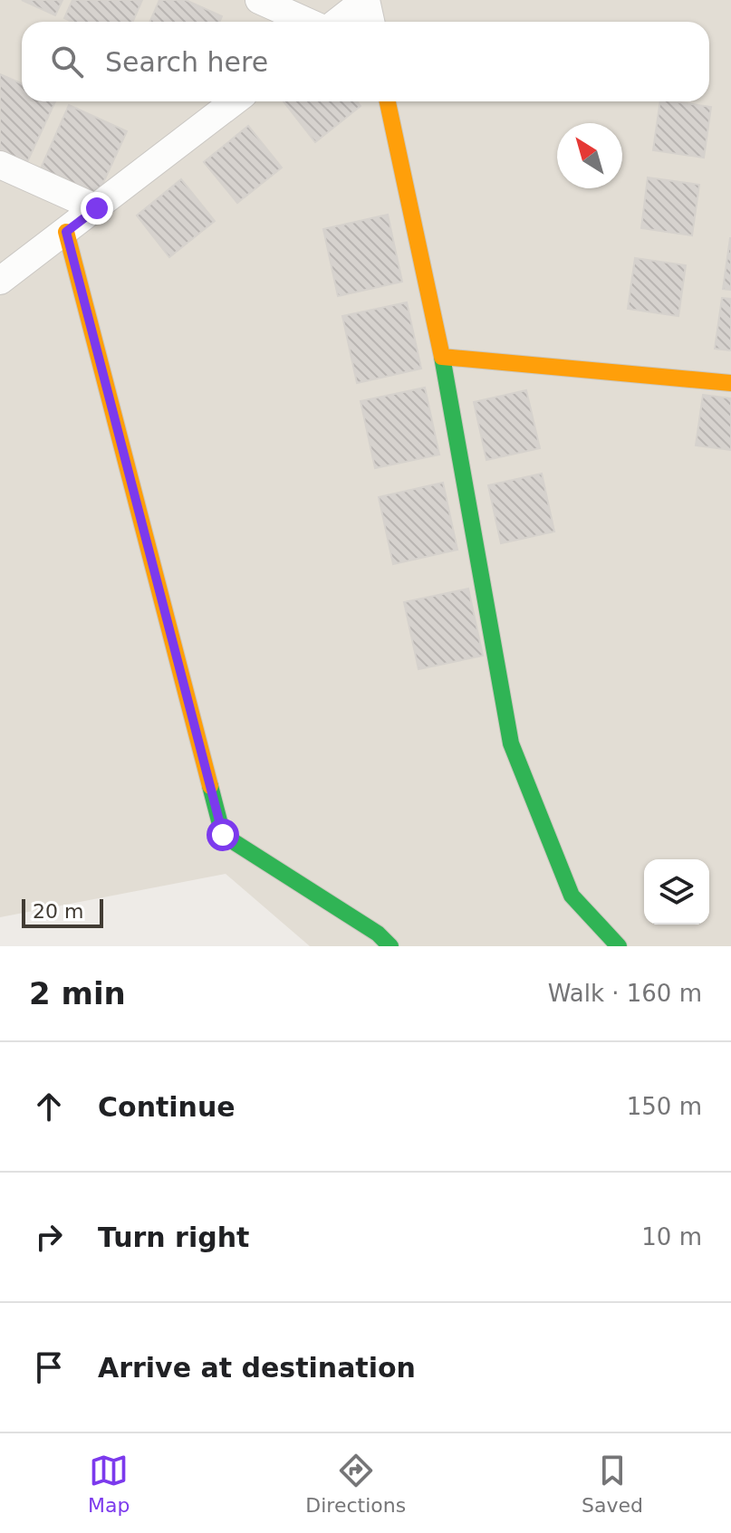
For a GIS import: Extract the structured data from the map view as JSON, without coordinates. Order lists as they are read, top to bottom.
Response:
{
  "scale_bar": "20 m",
  "north": "top left",
  "page": {
    "search": "Search here",
    "scale": "20 m",
    "heading": ["2 min", "Walk · 160 m"],
    "list": [
      ["Continue", "150 m"],
      ["Turn right", "10 m"],
      "Arrive at destination"
    ],
    "nav": ["Map", "Directions", "Saved"]
  }
}
